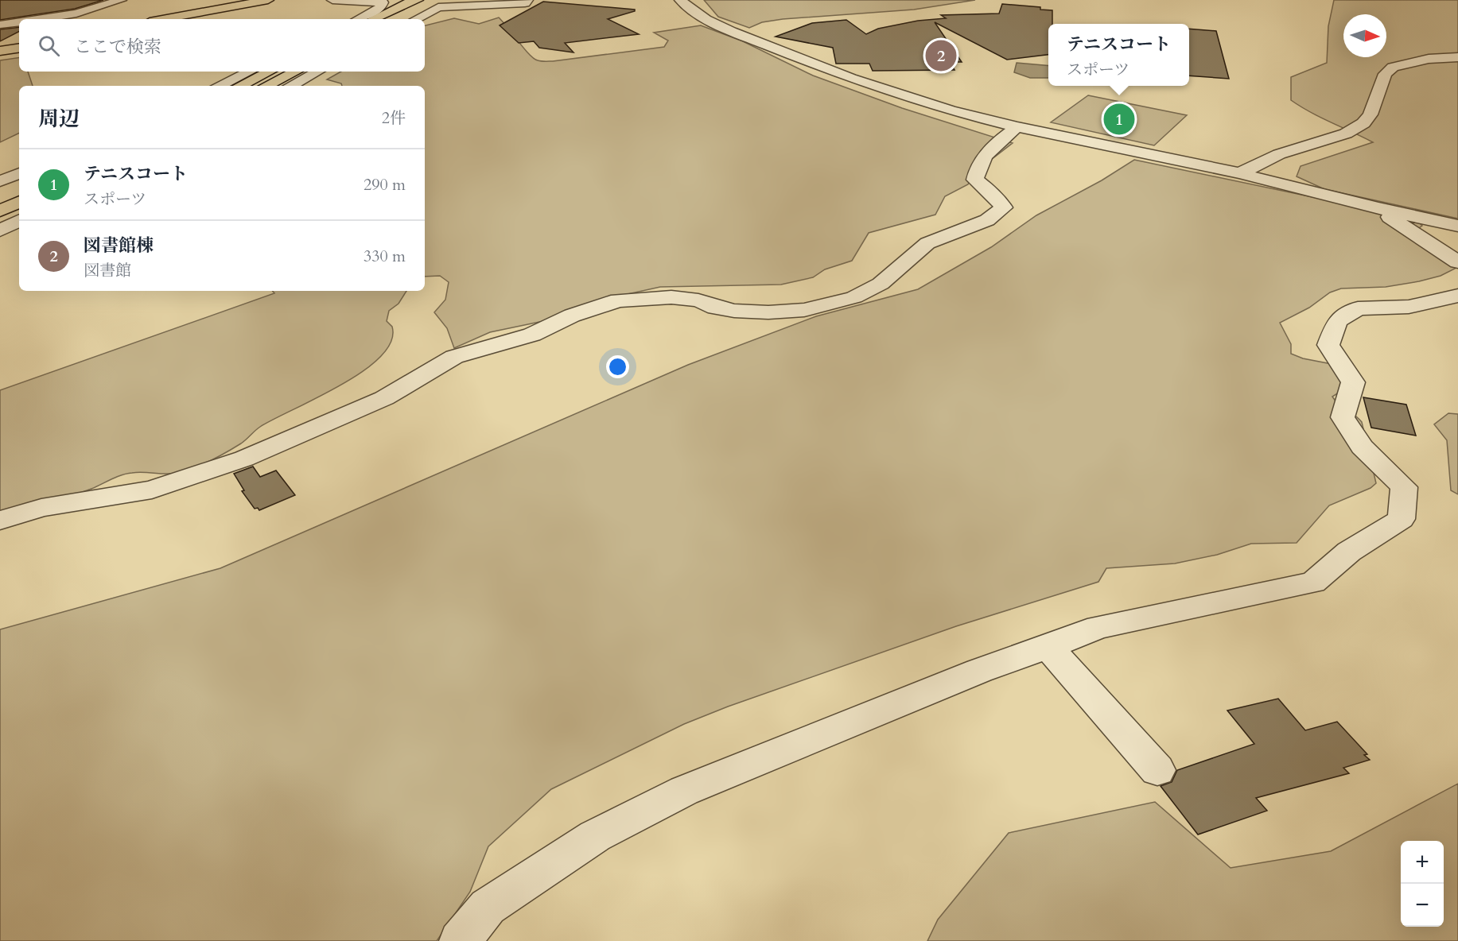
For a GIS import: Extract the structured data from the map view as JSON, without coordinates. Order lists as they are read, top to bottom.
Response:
{
  "north": "right",
  "page": {
    "search": "ここで検索",
    "popup": ["テニスコート", "スポーツ"],
    "pins": ["2", "1"],
    "heading": ["周辺", "2件"],
    "list": [
      {
        "mark": "1",
        "name": "テニスコート",
        "note": "スポーツ",
        "value": "290 m"
      },
      {
        "mark": "2",
        "name": "図書館棟",
        "note": "図書館",
        "value": "330 m"
      }
    ],
    "map_buttons": ["+", "−"]
  }
}
